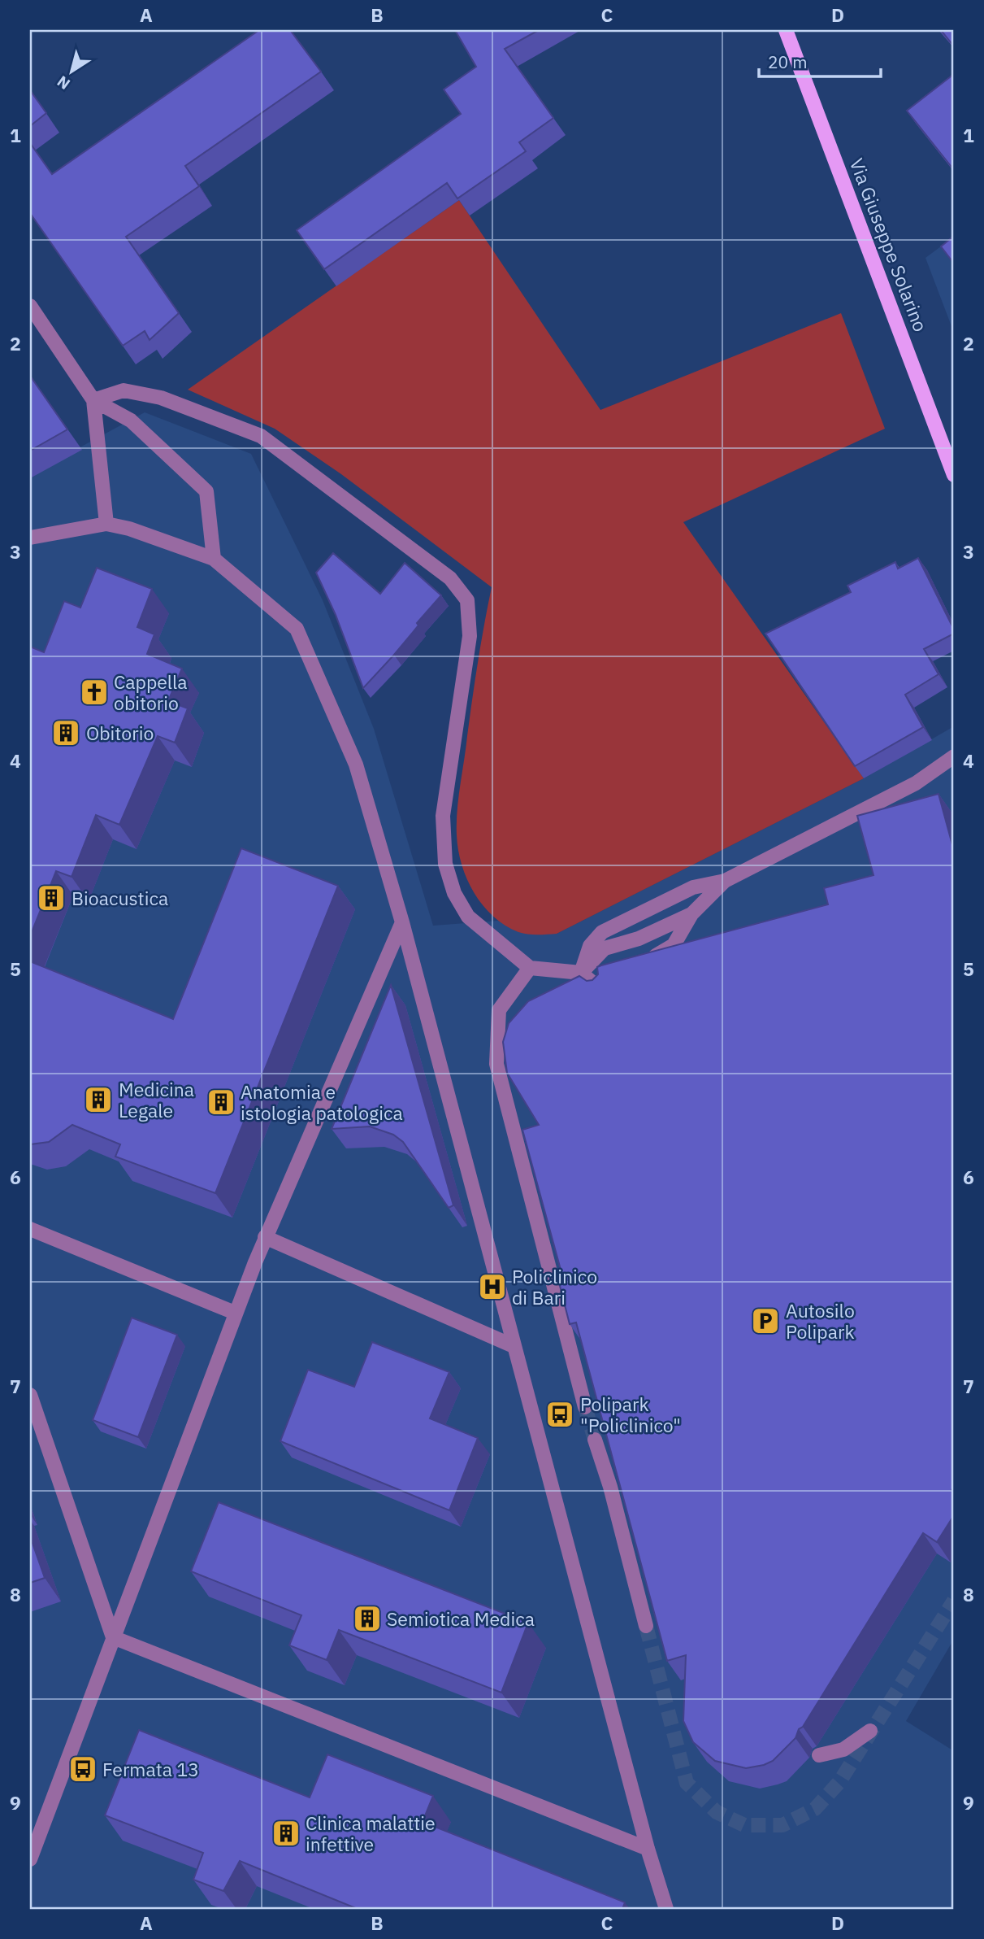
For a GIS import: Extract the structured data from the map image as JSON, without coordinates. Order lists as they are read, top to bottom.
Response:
{
  "streets": {
    "main road": ["Via Giuseppe Solarino"]
  },
  "places": {
    "church": ["Cappella obitorio"],
    "building": [
      "Obitorio",
      "Bioacustica",
      "Medicina Legale",
      "Anatomia e istologia patologica",
      "Semiotica Medica",
      "Clinica malattie infettive"
    ],
    "hospital": ["Policlinico di Bari"],
    "parking": ["Autosilo Polipark"],
    "bus stop": ["Polipark \"Policlinico\"", "Fermata 13"]
  },
  "scale_bar": "20 m",
  "north": "bottom left",
  "grid": {
    "columns": [
      "A",
      "B",
      "C",
      "D"
    ],
    "rows": [
      "1",
      "2",
      "3",
      "4",
      "5",
      "6",
      "7",
      "8",
      "9"
    ]
  }
}
